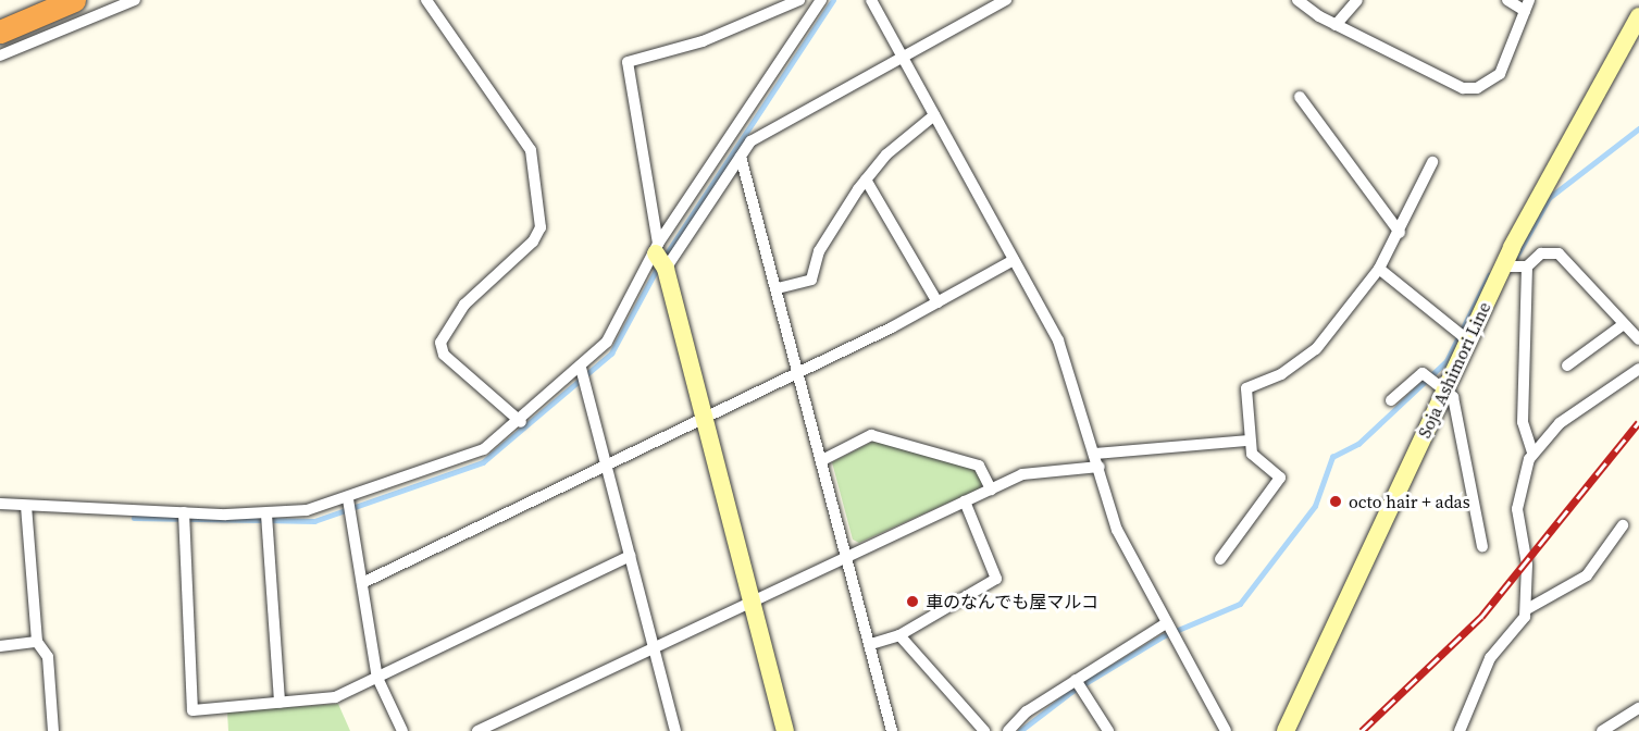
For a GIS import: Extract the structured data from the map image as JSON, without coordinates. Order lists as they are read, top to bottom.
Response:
{
  "streets": {
    "main road": ["Soja Ashimori Line"]
  },
  "places": ["octo hair + adas", "車のなんでも屋マルコ"]
}
